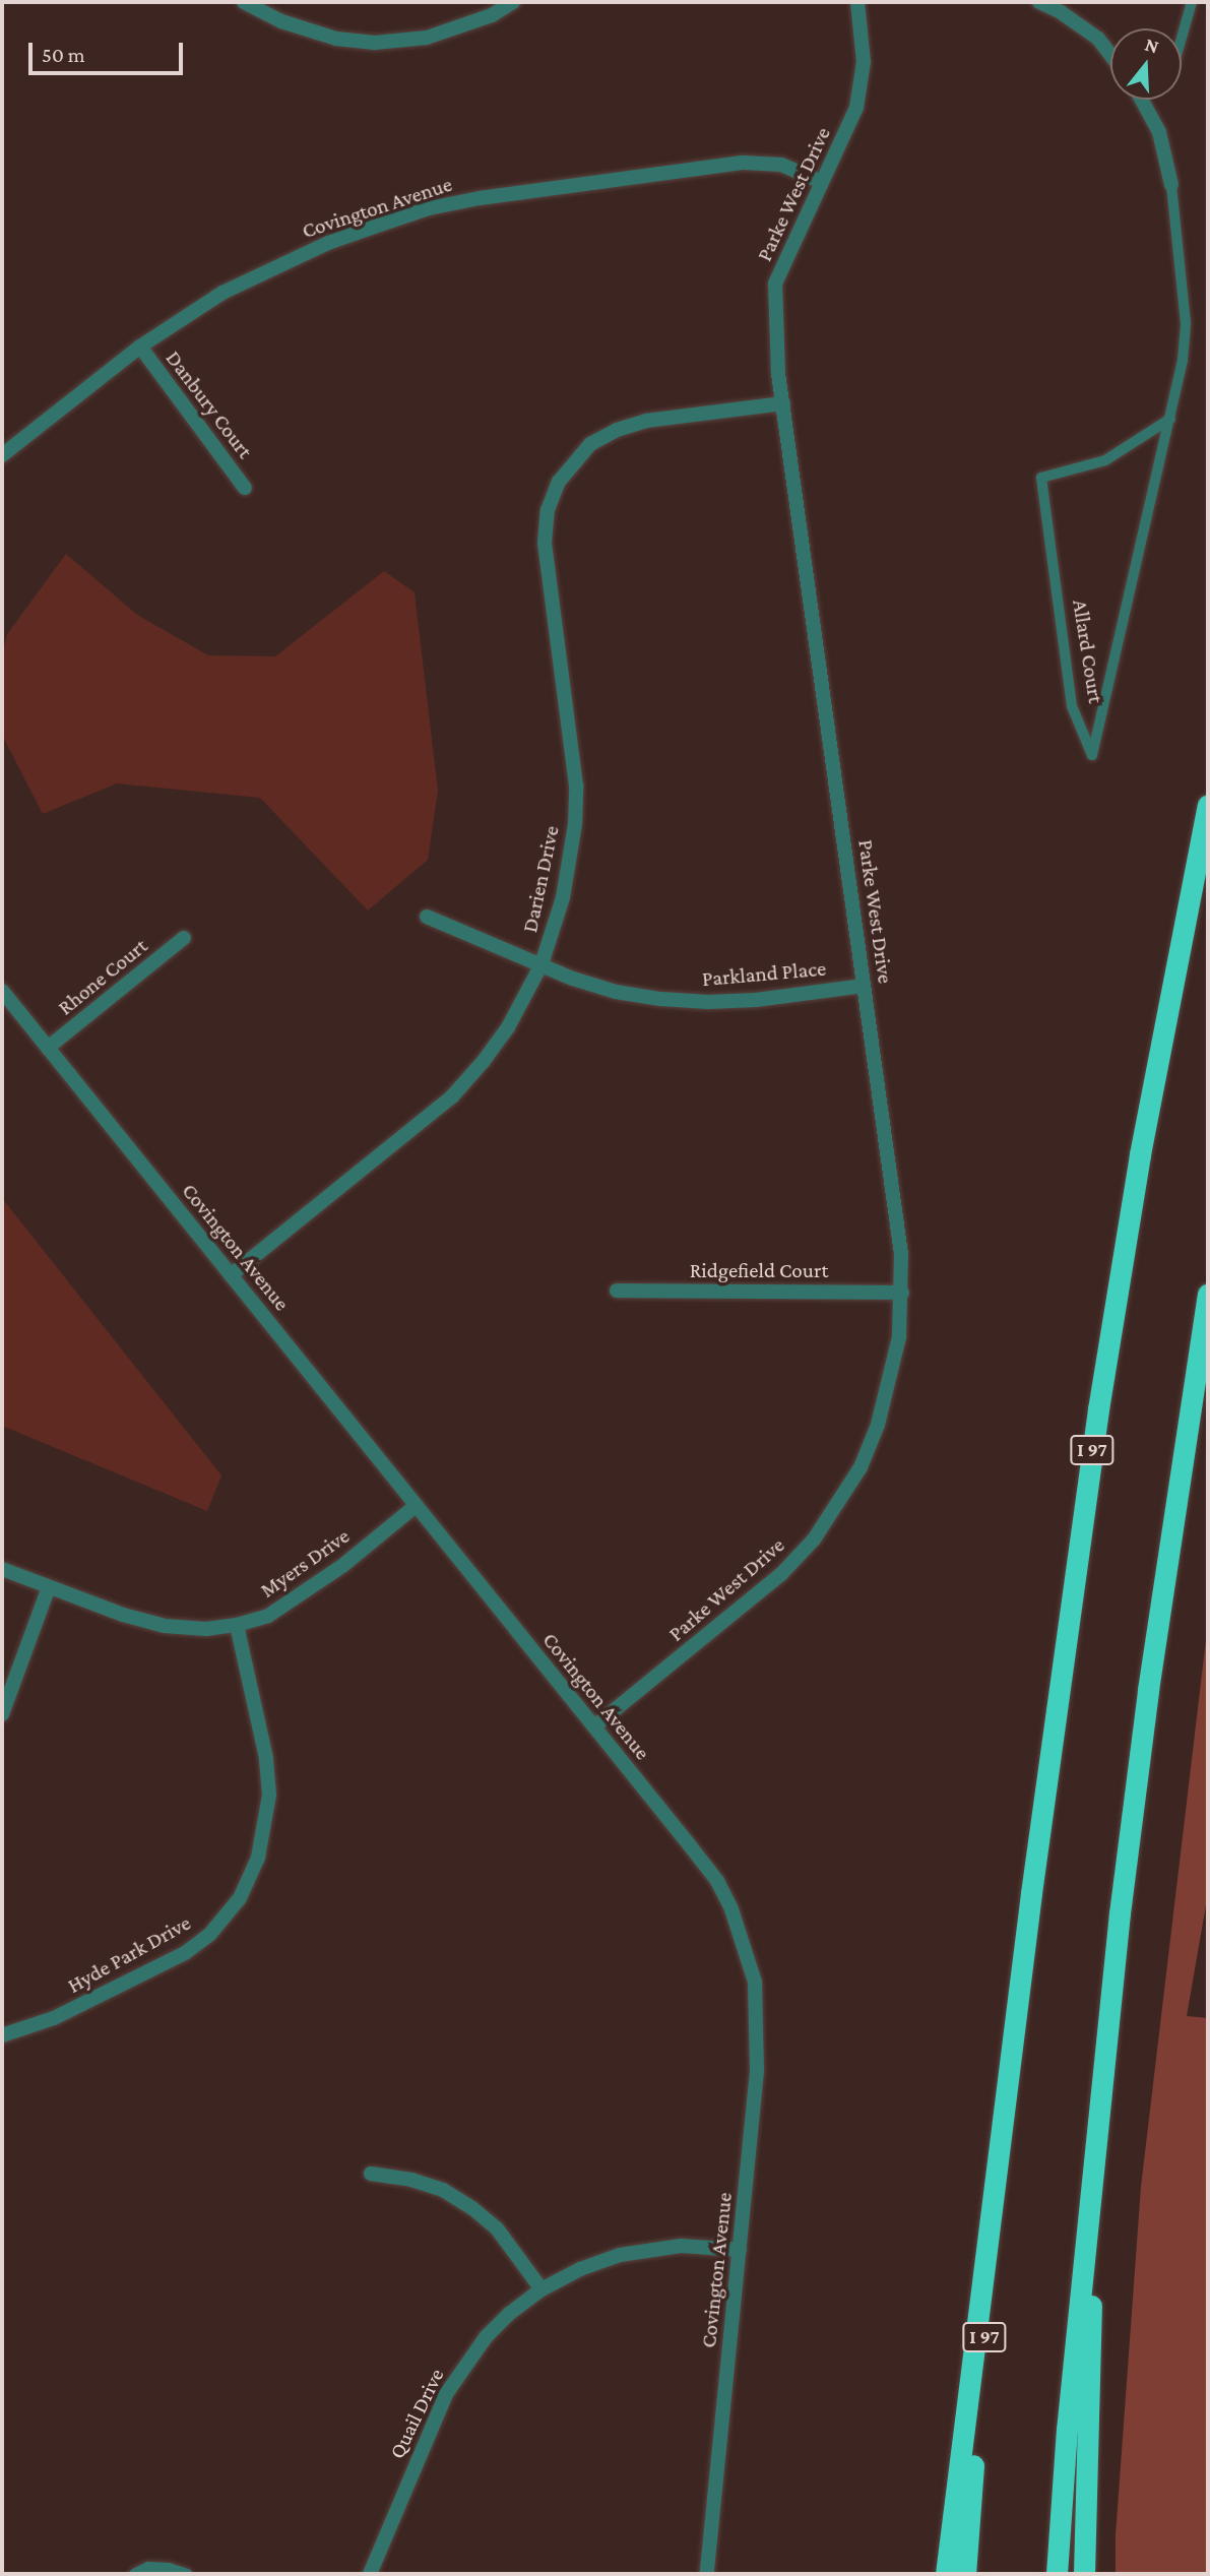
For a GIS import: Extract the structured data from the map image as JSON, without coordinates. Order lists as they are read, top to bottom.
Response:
{
  "streets": {
    "highway": ["I 97"],
    "street": [
      "Parke West Drive",
      "Covington Avenue",
      "Danbury Court",
      "Allard Court",
      "Darien Drive",
      "Parkland Place",
      "Rhone Court",
      "Ridgefield Court",
      "Myers Drive",
      "Hyde Park Drive",
      "Quail Drive"
    ]
  },
  "crossings": [
    ["Parke West Drive", "Covington Avenue"],
    ["Parke West Drive", "Darien Drive"],
    ["Parke West Drive", "Parkland Place"],
    ["Parke West Drive", "Ridgefield Court"],
    ["Covington Avenue", "Danbury Court"],
    ["Covington Avenue", "Darien Drive"],
    ["Covington Avenue", "Rhone Court"],
    ["Covington Avenue", "Myers Drive"],
    ["Covington Avenue", "Quail Drive"],
    ["Darien Drive", "Parkland Place"],
    ["Myers Drive", "Hyde Park Drive"]
  ],
  "scale_bar": "50 m",
  "north": "top"
}
